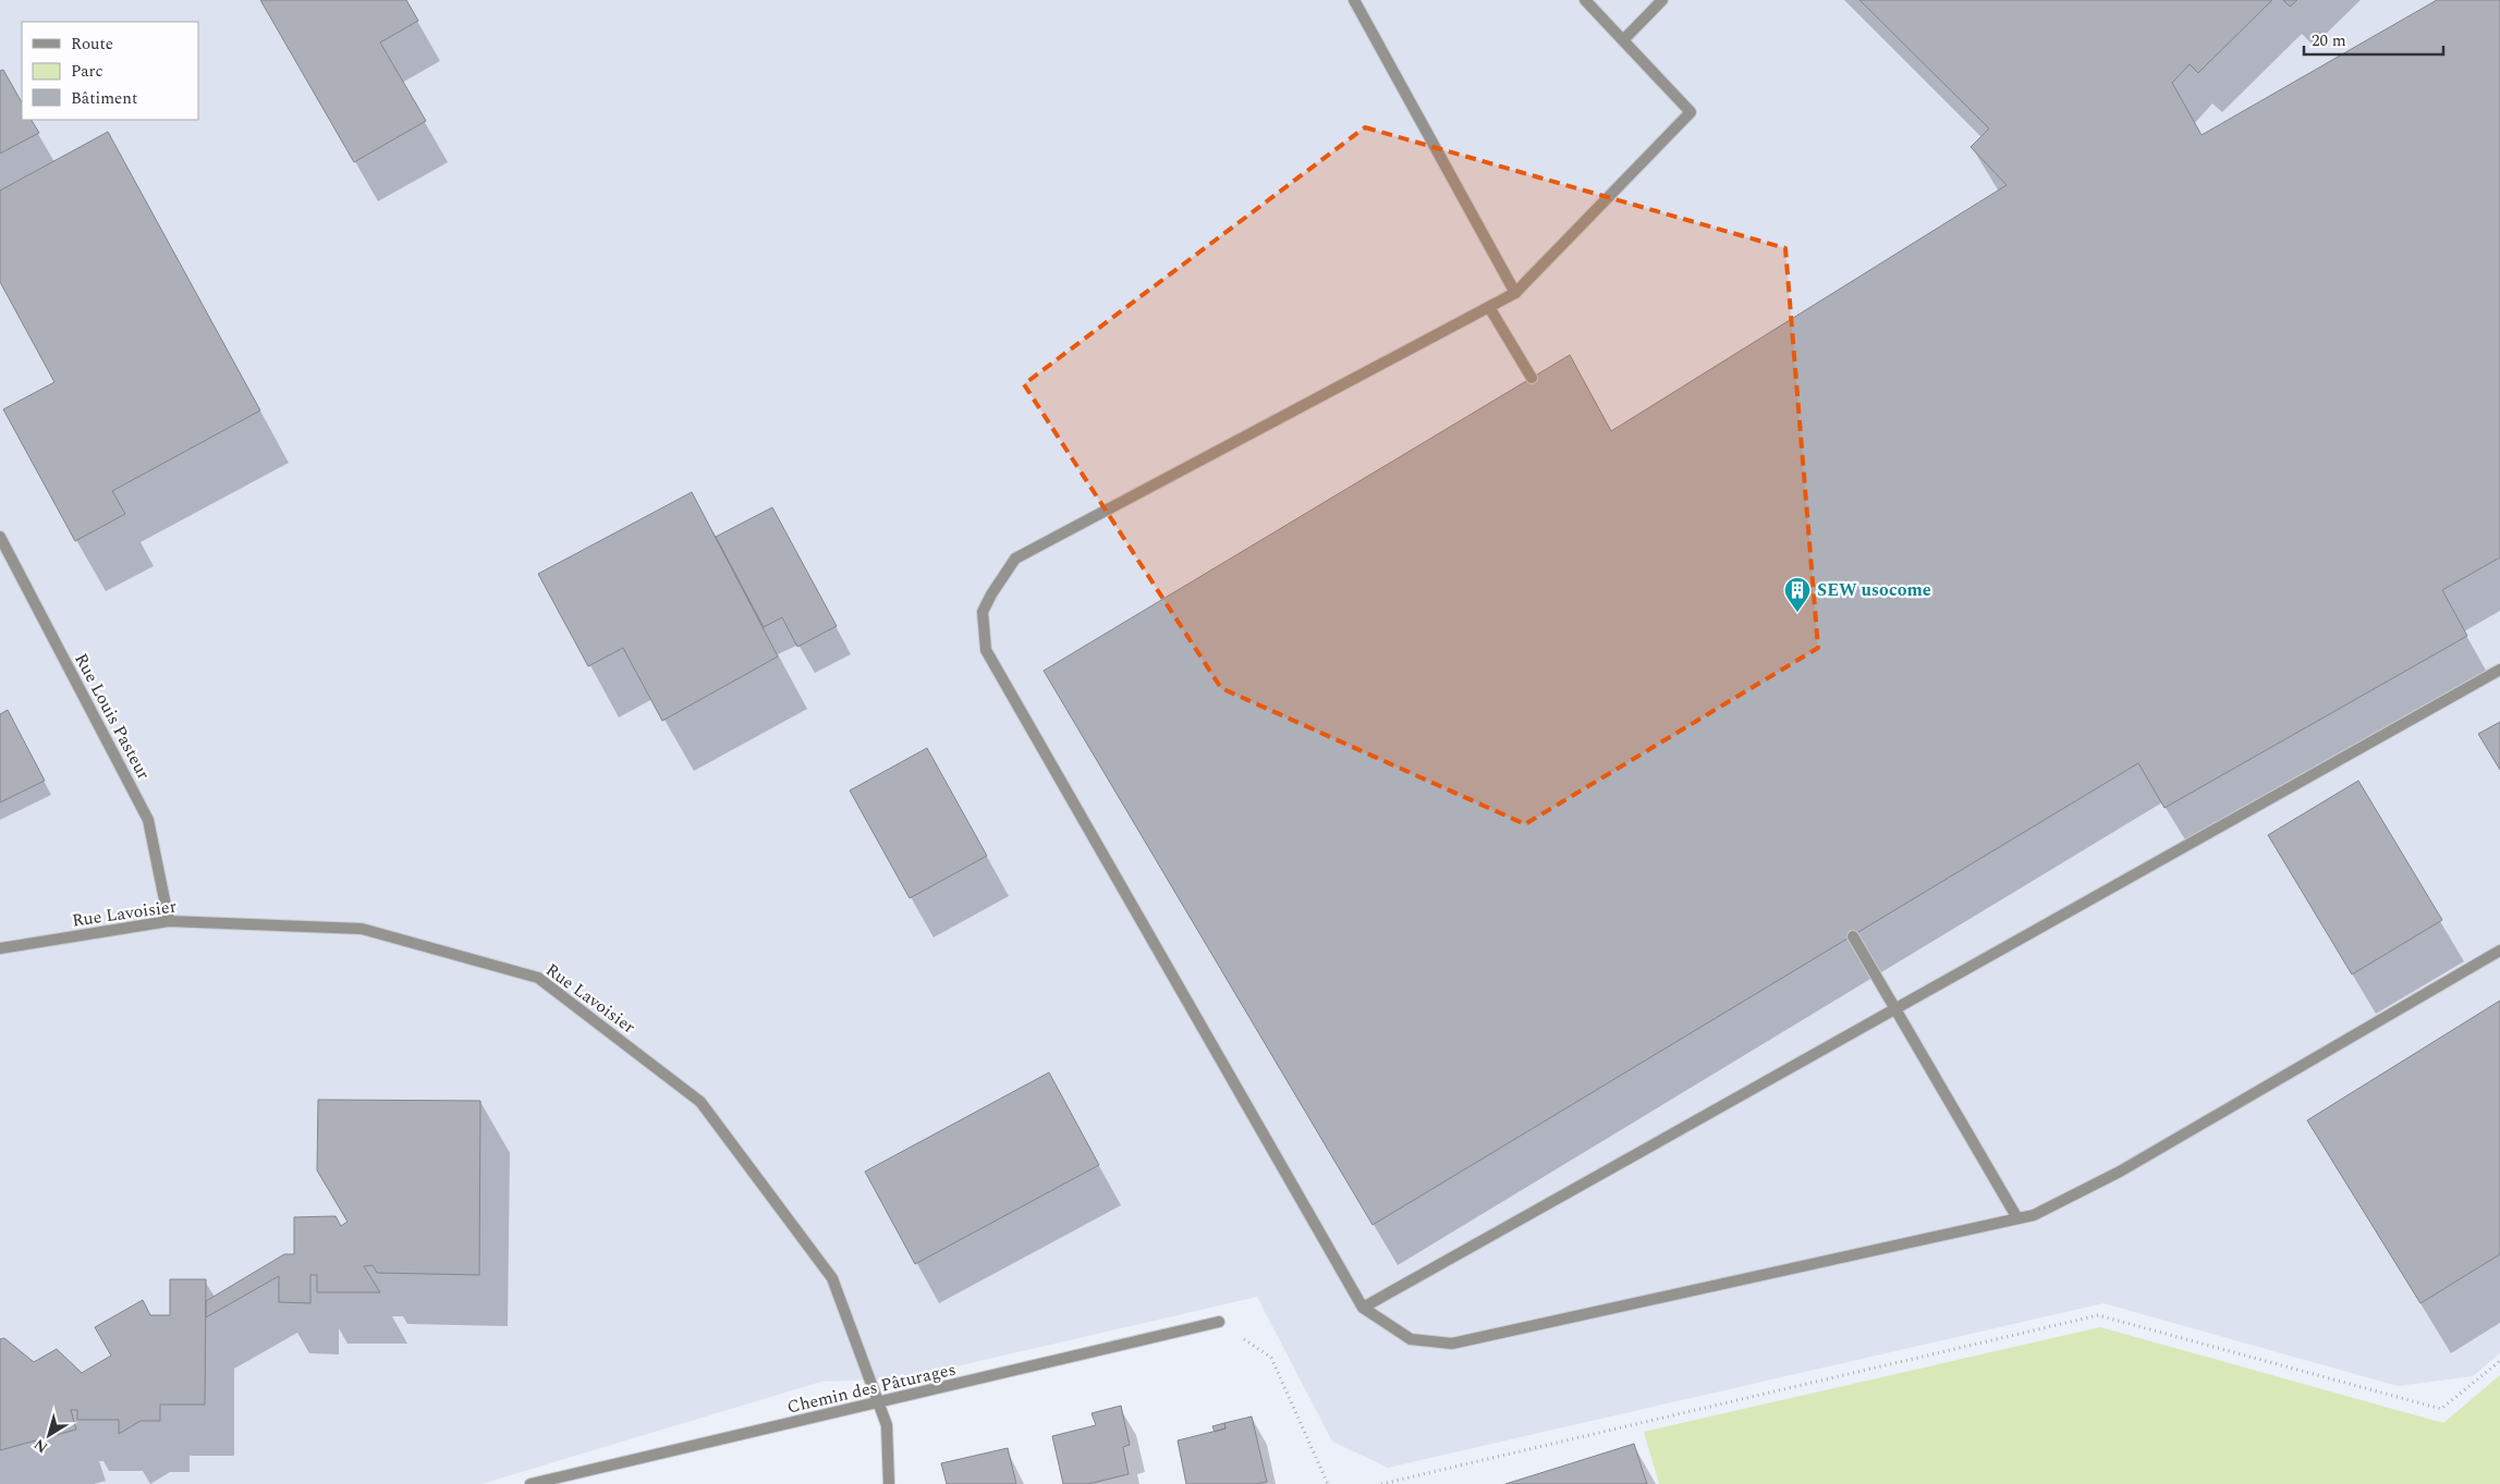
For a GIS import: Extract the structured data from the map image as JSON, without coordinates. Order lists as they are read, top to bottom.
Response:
{
  "streets": {
    "street": ["Rue Louis Pasteur", "Rue Lavoisier", "Chemin des Pâturages"]
  },
  "crossings": [
    ["Rue Louis Pasteur", "Rue Lavoisier"],
    ["Rue Lavoisier", "Chemin des Pâturages"]
  ],
  "places": {
    "building": ["SEW usocome"]
  },
  "legend": ["Route", "Parc", "Bâtiment"],
  "scale_bar": "20 m",
  "north": "bottom left"
}
